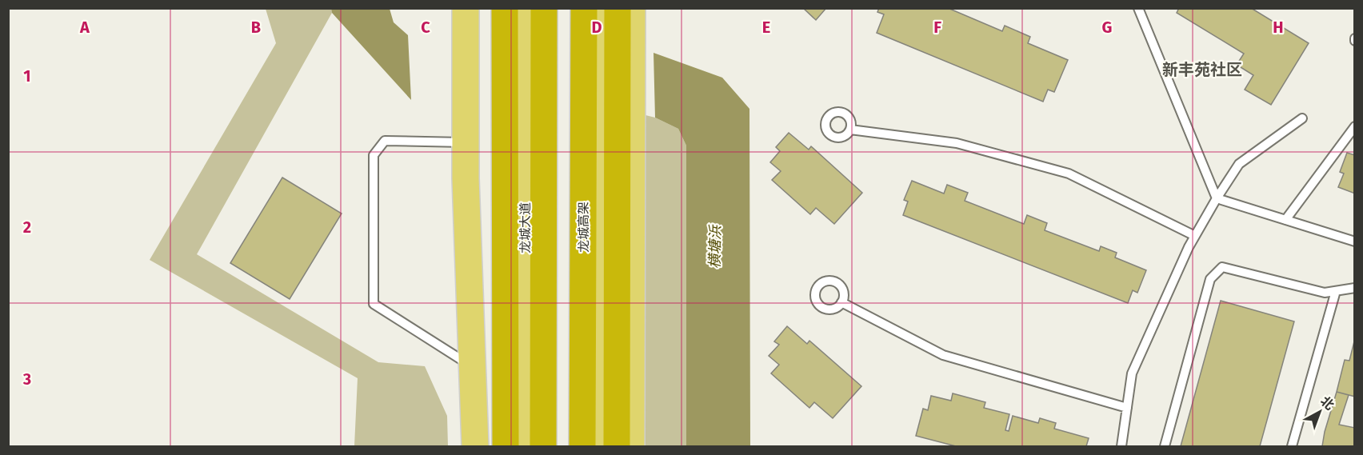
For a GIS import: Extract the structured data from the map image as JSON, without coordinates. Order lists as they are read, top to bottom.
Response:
{
  "streets": {
    "highway": ["龙城高架"],
    "main road": ["龙城大道"]
  },
  "districts": ["新丰苑社区"],
  "water": ["横塘浜"],
  "north": "top right",
  "grid": {
    "columns": [
      "A",
      "B",
      "C",
      "D",
      "E",
      "F",
      "G",
      "H"
    ],
    "rows": ["1", "2", "3"]
  }
}
